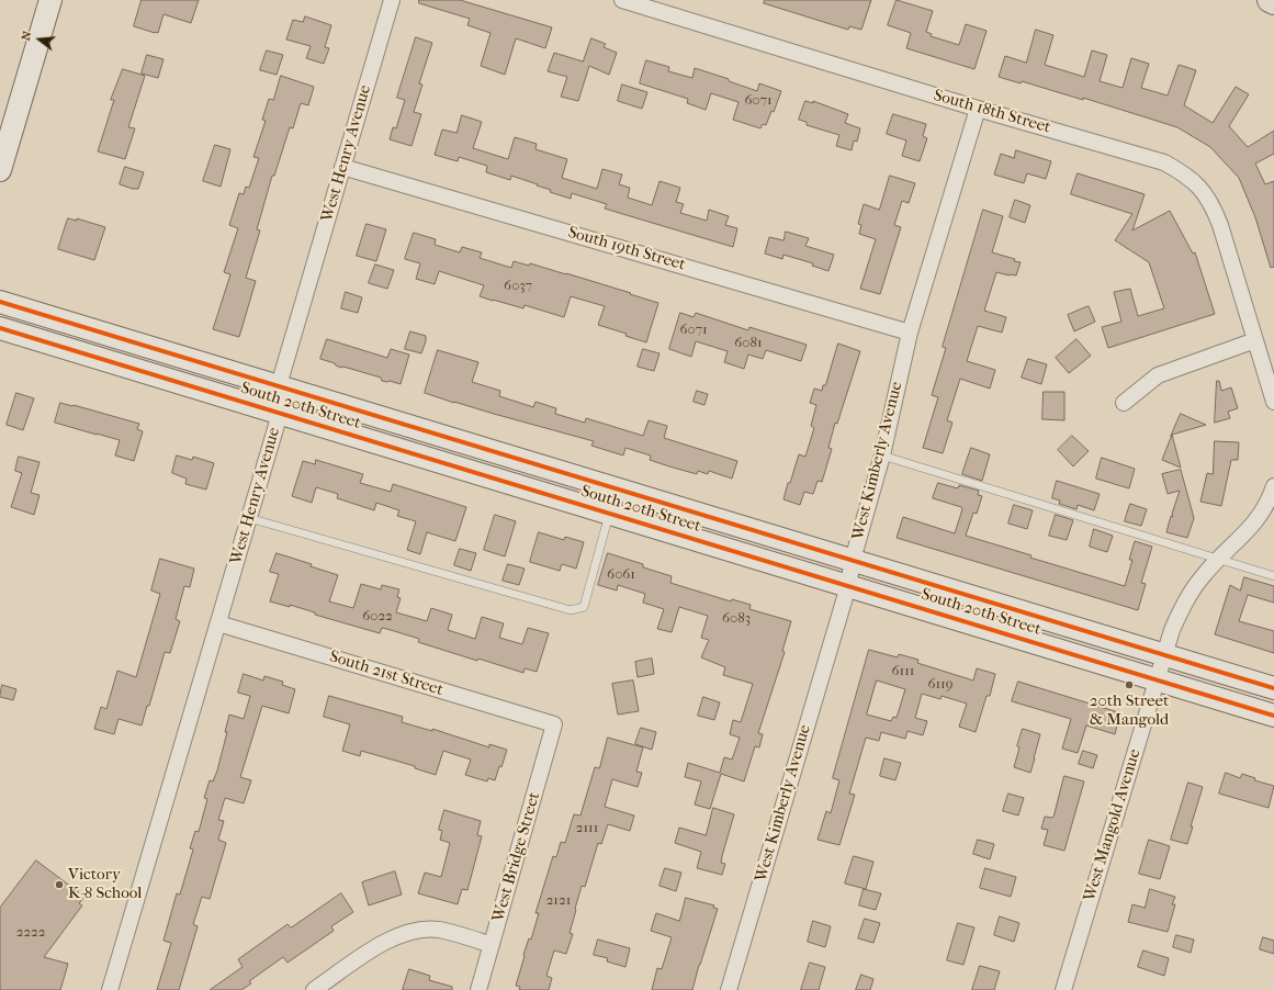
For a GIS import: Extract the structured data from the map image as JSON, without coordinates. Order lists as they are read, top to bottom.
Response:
{
  "streets": {
    "street": [
      "South 18th Street",
      "West Henry Avenue",
      "South 19th Street",
      "South 20th Street",
      "West Kimberly Avenue",
      "South 21st Street",
      "West Mangold Avenue",
      "West Bridge Street"
    ]
  },
  "crossings": [
    ["South 18th Street", "West Kimberly Avenue"],
    ["West Henry Avenue", "South 19th Street"],
    ["West Henry Avenue", "South 20th Street"],
    ["West Henry Avenue", "South 21st Street"],
    ["South 19th Street", "West Kimberly Avenue"],
    ["South 20th Street", "West Kimberly Avenue"],
    ["South 20th Street", "West Mangold Avenue"],
    ["South 21st Street", "West Bridge Street"]
  ],
  "places": ["20th Street & Mangold", "Victory K-8 School"],
  "house_numbers": [
    "6071",
    "6037",
    "6071",
    "6081",
    "6061",
    "6022",
    "6083",
    "6111",
    "6119",
    "2111",
    "2121",
    "2222"
  ],
  "north": "left"
}
